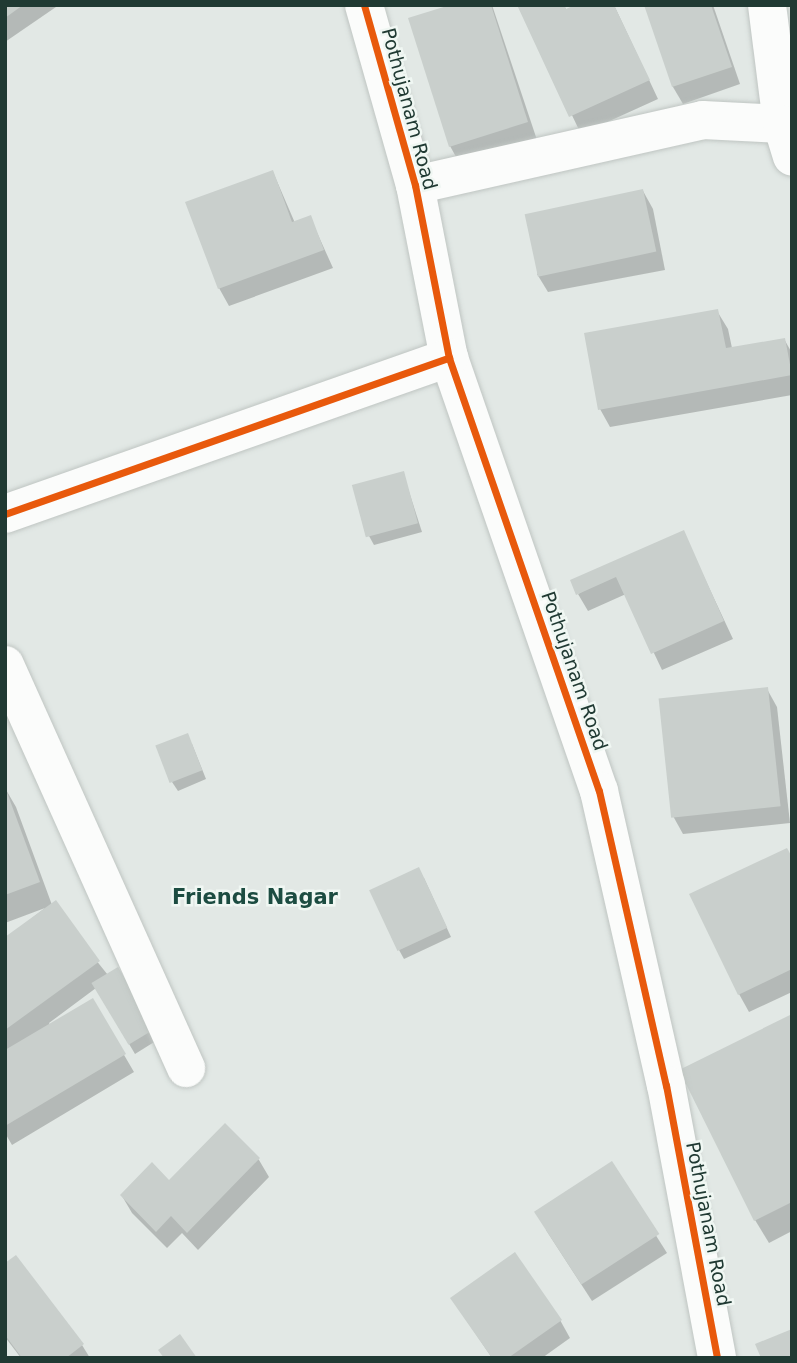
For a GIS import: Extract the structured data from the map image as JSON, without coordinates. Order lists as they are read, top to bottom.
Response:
{
  "streets": {
    "street": ["Pothujanam Road"]
  },
  "districts": ["Friends Nagar"]
}
